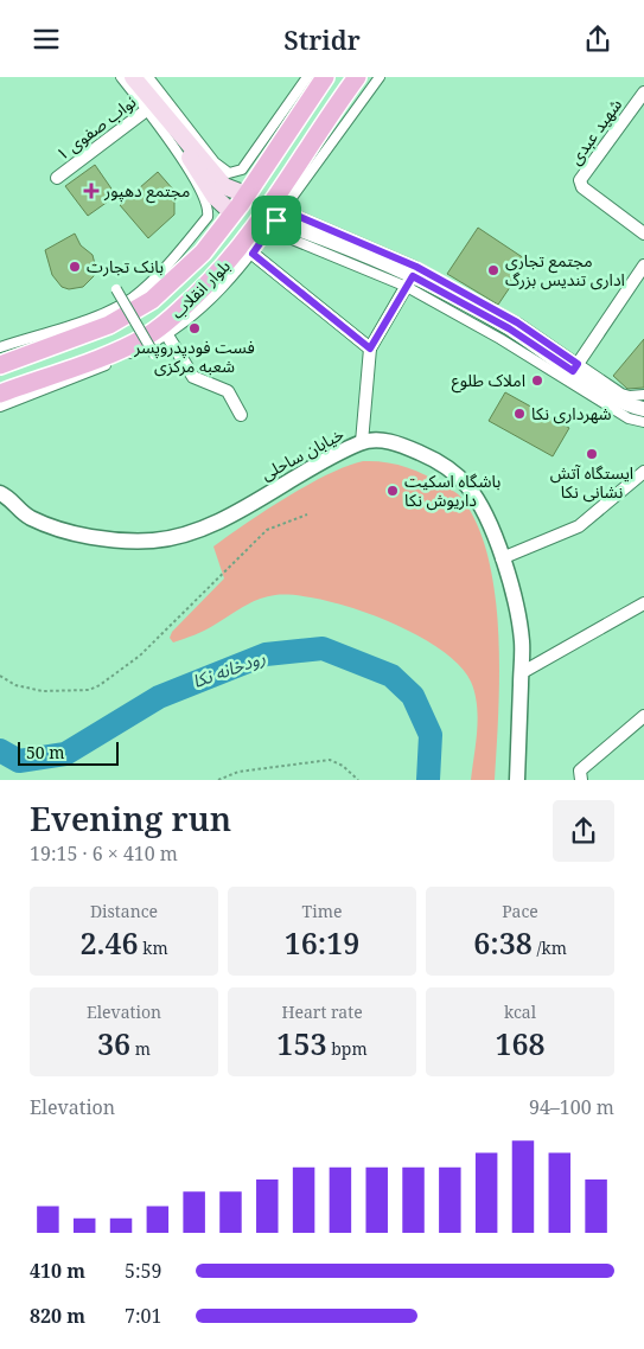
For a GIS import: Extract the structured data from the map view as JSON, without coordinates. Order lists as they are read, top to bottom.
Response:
{
  "streets": {
    "main road": ["بلوار انقلاب"],
    "street": ["نواب صفوی ۱", "شهید عبدی", "خیابان ساحلی"]
  },
  "water": ["رودخانه نکا"],
  "places": {
    "health": ["مجتمع دهپور"],
    "other": [
      "بانک تجارت",
      "مجتمع تجاری اداری تندیس بزرگ",
      "فست فودپدروپسر شعبه مرکزی",
      "املاک طلوع",
      "شهرداری نکا",
      "ایستگاه آتش نشانی نکا",
      "باشگاه اسکیت داریوش نکا"
    ]
  },
  "scale_bar": "50 m",
  "page": {
    "header": "Stridr",
    "scale": "50 m",
    "heading": ["Evening run", "19:15 · 6 × 410 m"],
    "stats": [
      ["Distance", "2.46 km"],
      ["Time", "16:19"],
      ["Pace", "6:38 /km"],
      ["Elevation", "36 m"],
      ["Heart rate", "153 bpm"],
      ["kcal", "168"]
    ],
    "chart": ["Elevation", "94–100 m"],
    "list": [
      {
        "name": "410 m",
        "note": "5:59"
      },
      {
        "name": "820 m",
        "note": "7:01"
      }
    ]
  }
}
